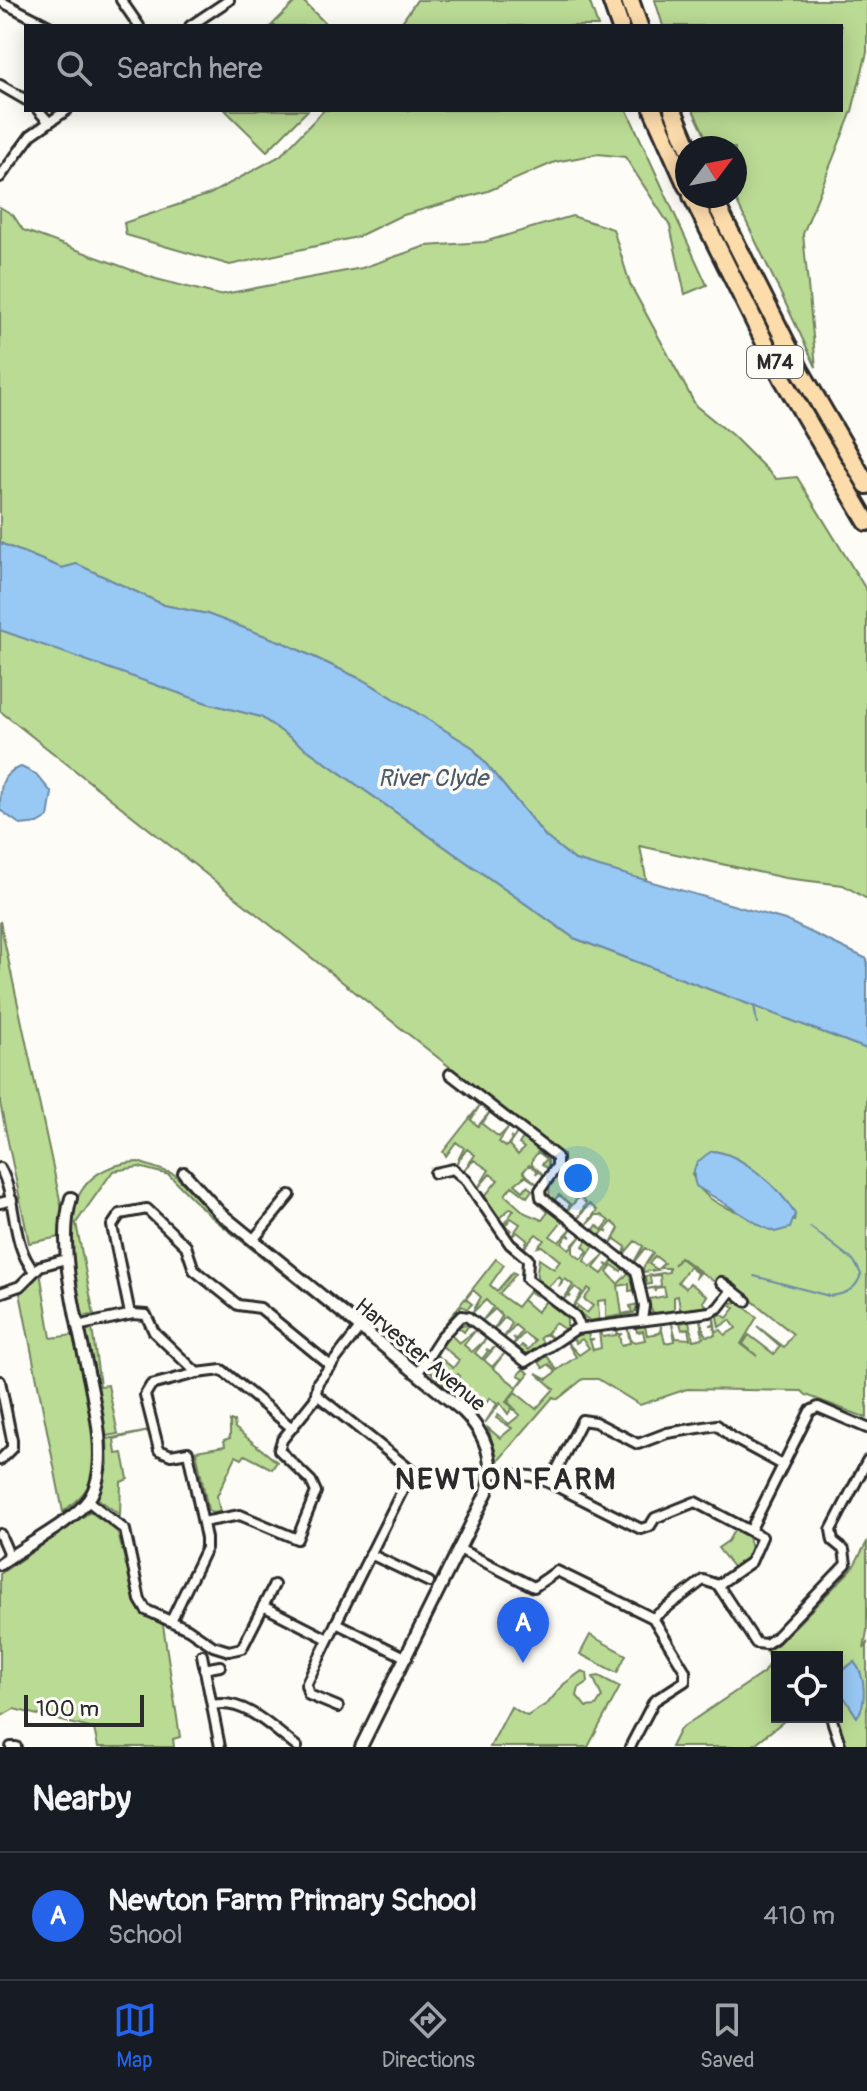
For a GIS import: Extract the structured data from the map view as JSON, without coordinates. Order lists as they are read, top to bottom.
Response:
{
  "streets": {
    "highway": ["M74"],
    "street": ["Harvester Avenue"]
  },
  "districts": ["NEWTON FARM"],
  "water": ["River Clyde"],
  "scale_bar": "100 m",
  "north": "top right",
  "page": {
    "search": "Search here",
    "pins": "A",
    "scale": "100 m",
    "heading": "Nearby",
    "list": [
      {
        "mark": "A",
        "name": "Newton Farm Primary School",
        "note": "School",
        "value": "410 m"
      }
    ],
    "nav": ["Map", "Directions", "Saved"]
  }
}
